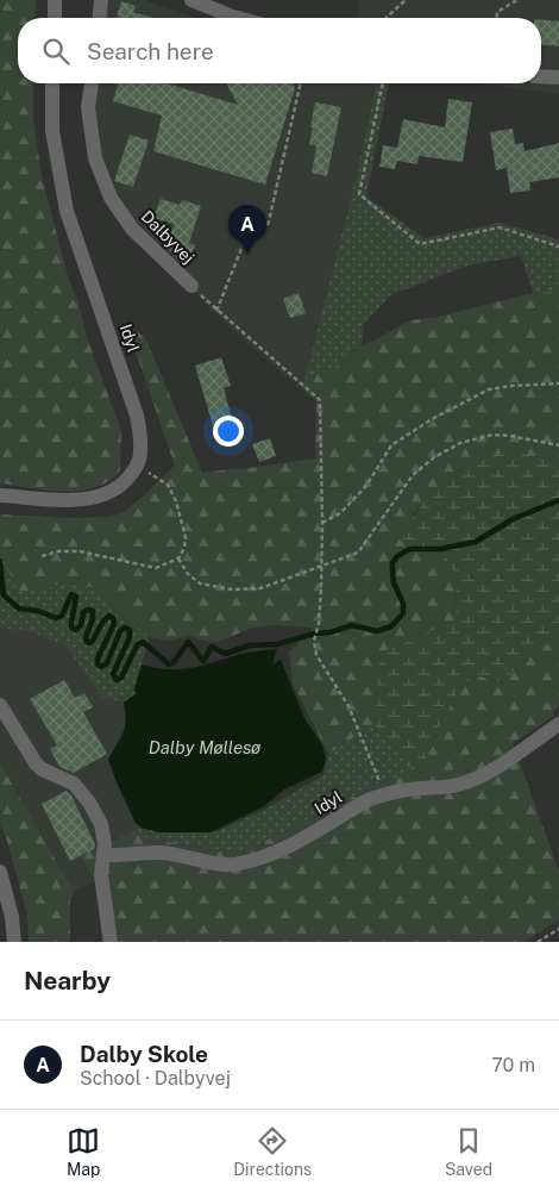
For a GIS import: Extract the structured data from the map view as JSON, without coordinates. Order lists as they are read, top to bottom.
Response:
{
  "streets": {
    "street": ["Dalbyvej", "Idyl"]
  },
  "water": ["Dalby Møllesø"],
  "page": {
    "search": "Search here",
    "pins": "A",
    "heading": "Nearby",
    "list": [
      {
        "mark": "A",
        "name": "Dalby Skole",
        "note": "School · Dalbyvej",
        "value": "70 m"
      }
    ],
    "nav": ["Map", "Directions", "Saved"]
  }
}
